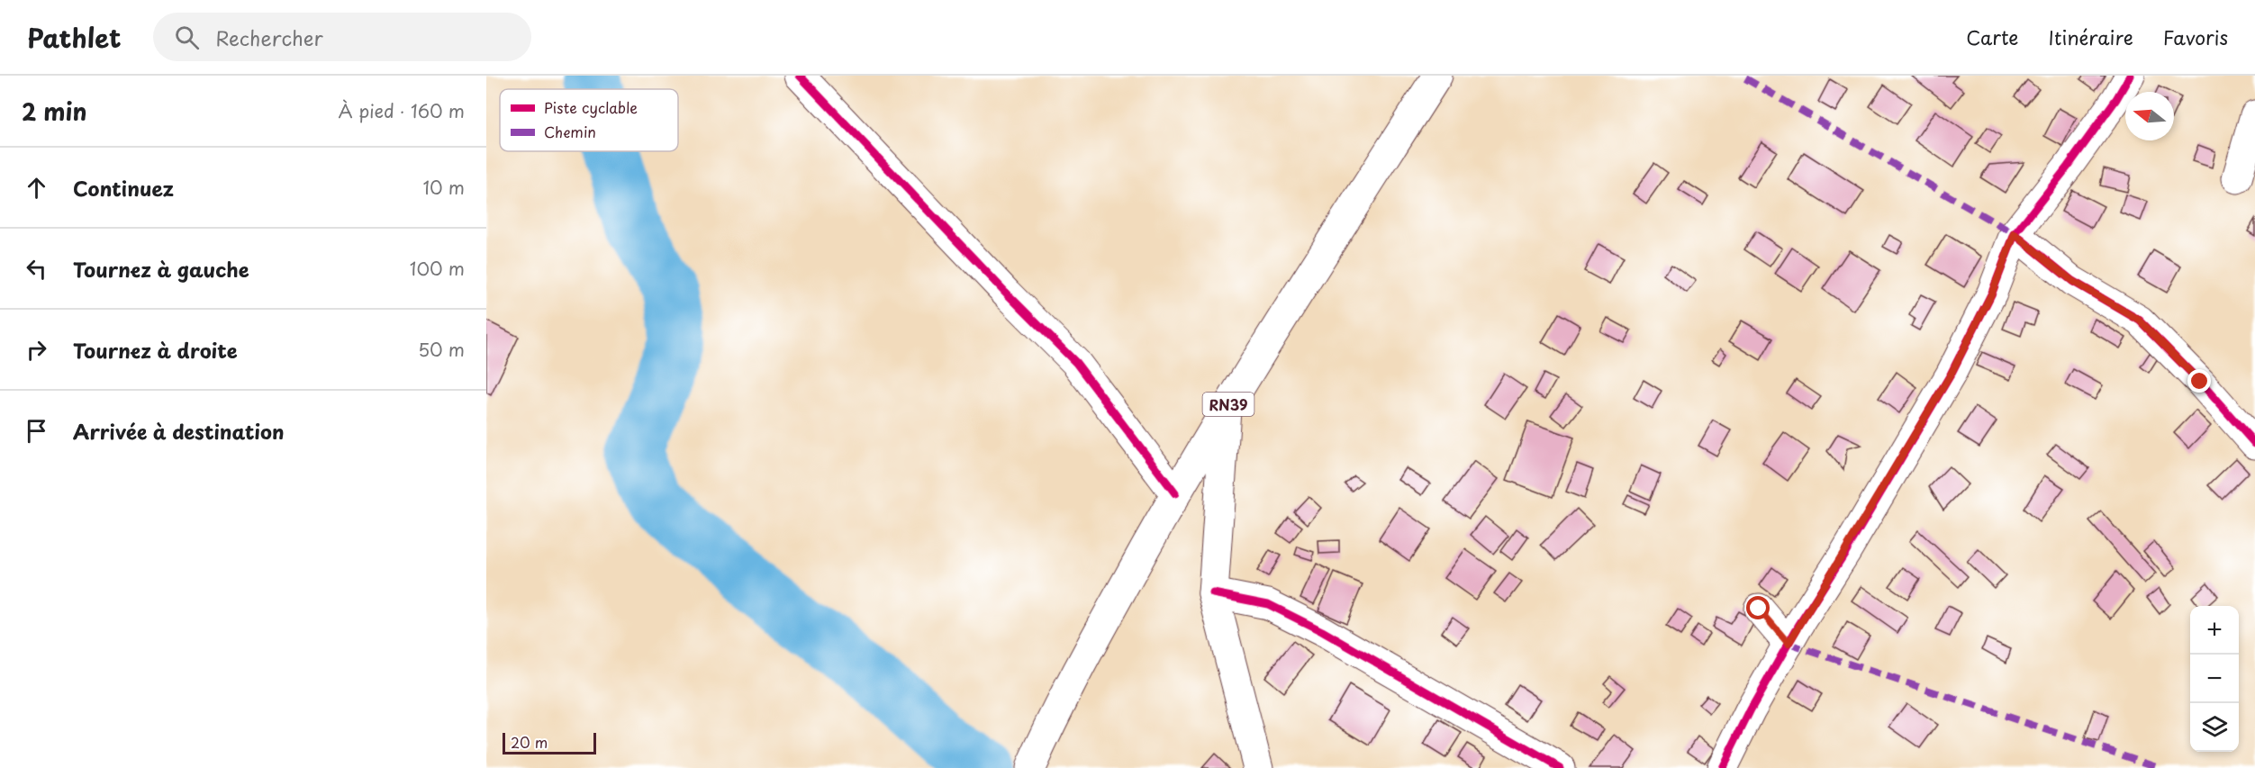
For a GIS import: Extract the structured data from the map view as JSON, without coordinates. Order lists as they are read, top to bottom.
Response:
{
  "streets": {
    "main road": ["RN39"]
  },
  "legend": ["Piste cyclable", "Chemin"],
  "scale_bar": "20 m",
  "north": "left",
  "page": {
    "header": "Pathlet",
    "search": "Rechercher",
    "nav": ["Carte", "Itinéraire", "Favoris"],
    "heading": ["2 min", "À pied · 160 m"],
    "list": [
      ["Continuez", "10 m"],
      ["Tournez à gauche", "100 m"],
      ["Tournez à droite", "50 m"],
      "Arrivée à destination"
    ],
    "map_buttons": ["+", "−"],
    "scale": "20 m"
  }
}
